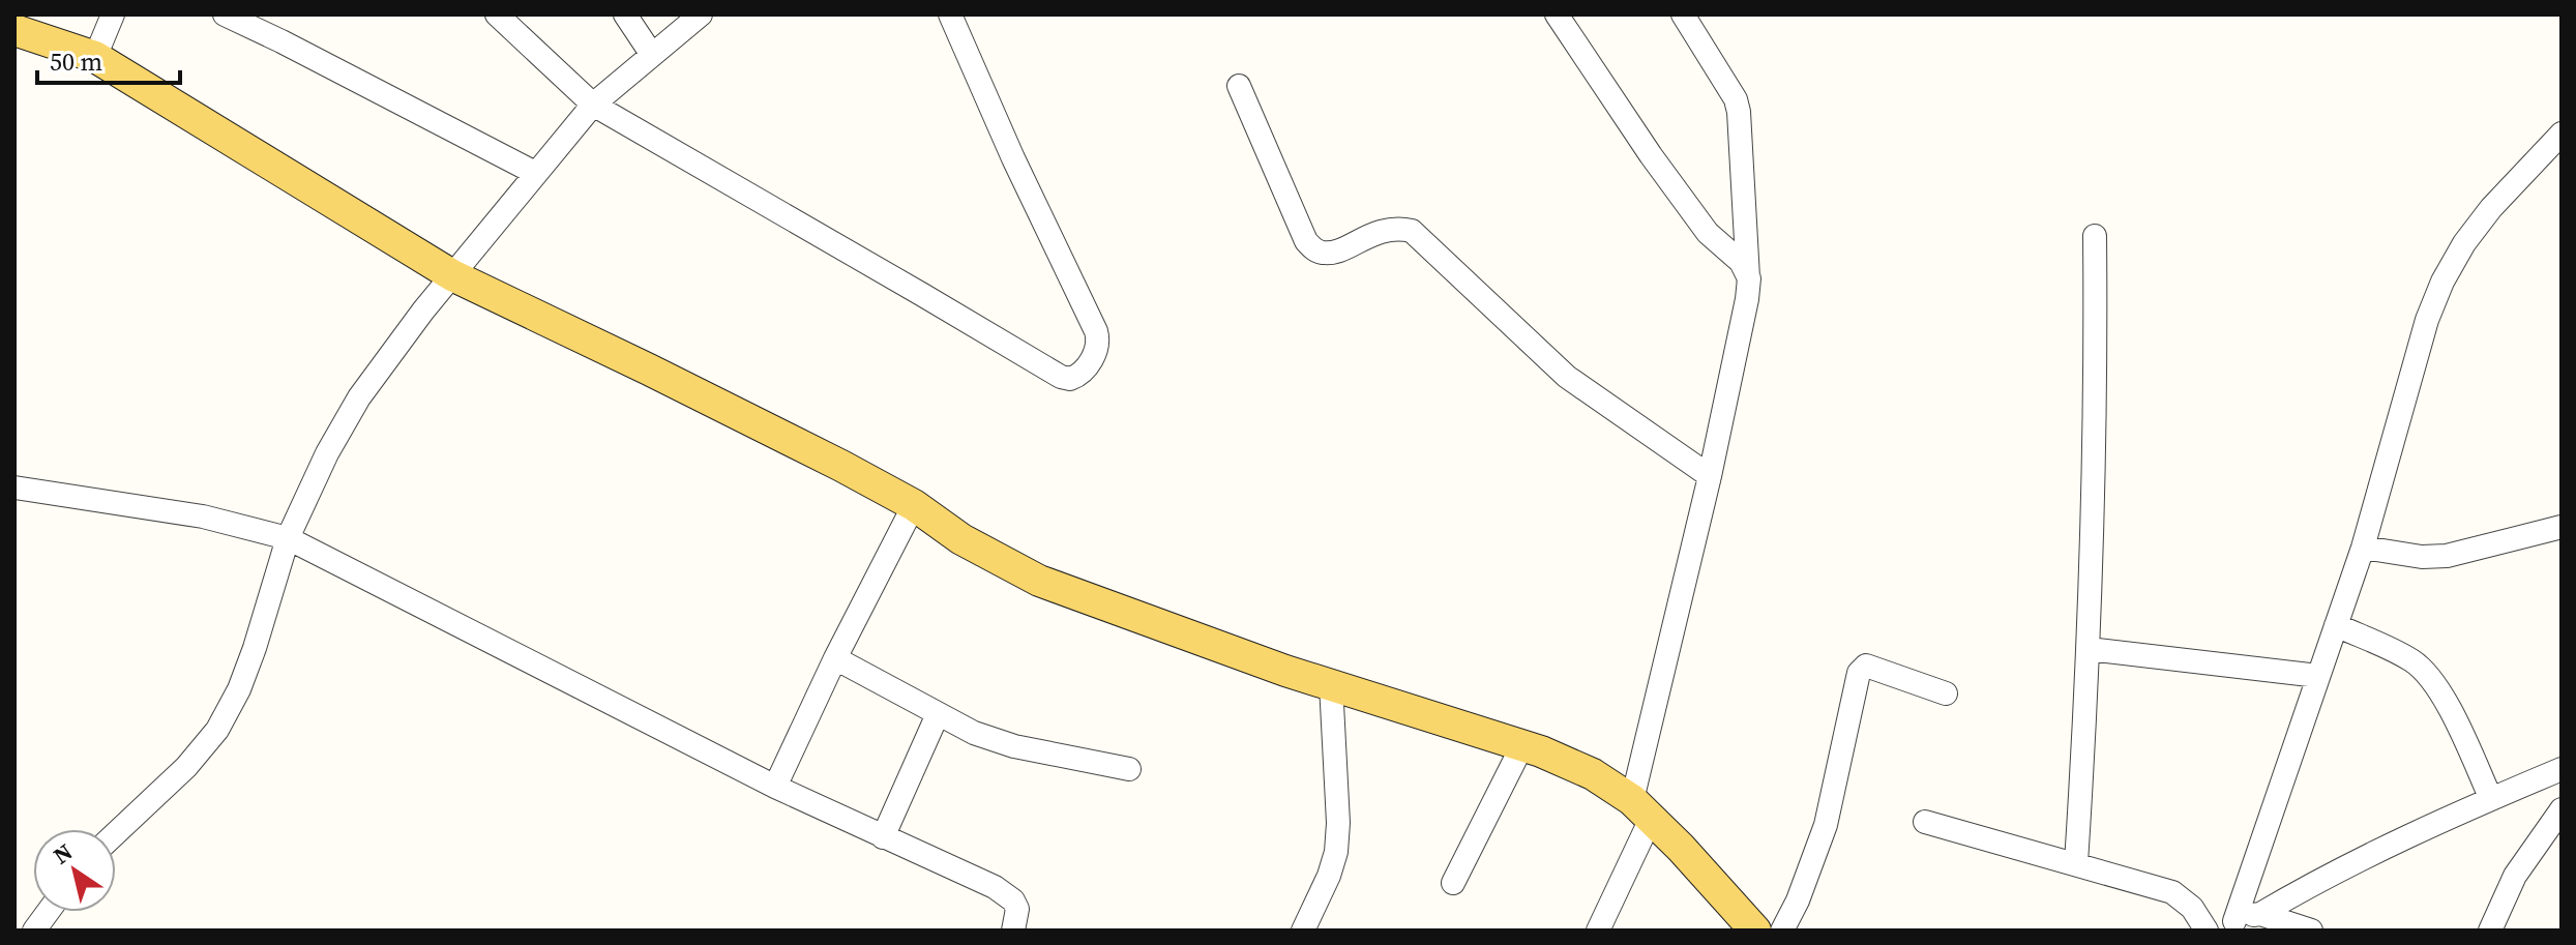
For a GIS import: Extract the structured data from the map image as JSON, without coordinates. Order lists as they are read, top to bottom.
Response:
{
  "scale_bar": "50 m",
  "north": "top left"
}
